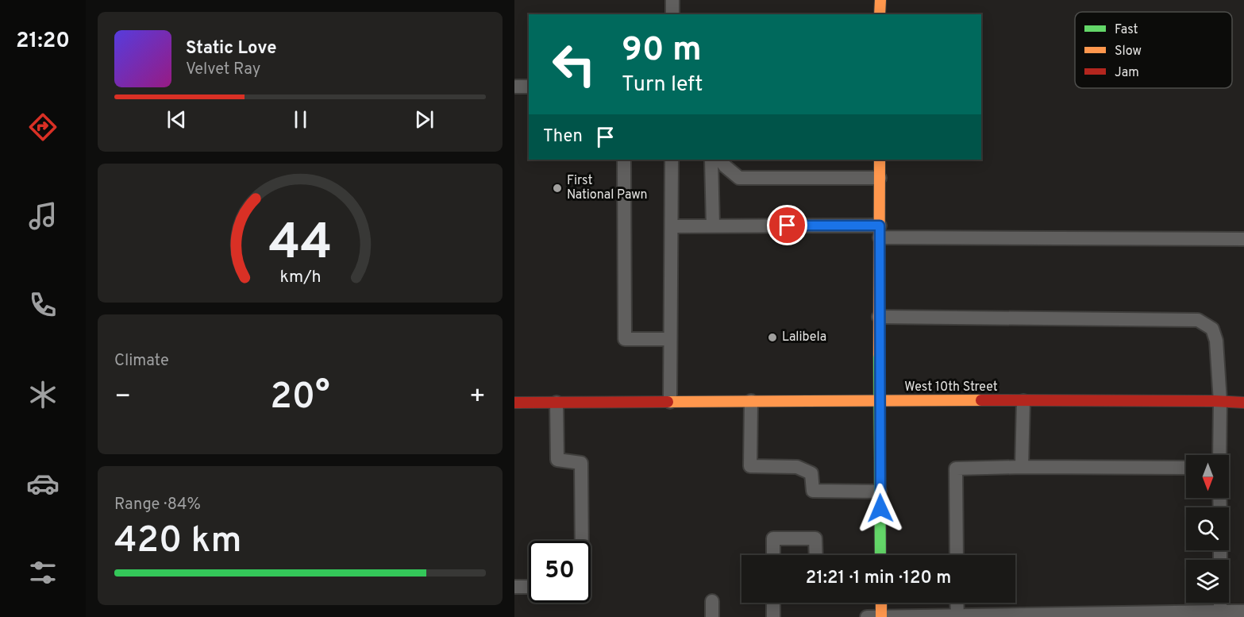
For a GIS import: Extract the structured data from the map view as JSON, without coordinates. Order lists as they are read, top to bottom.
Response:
{
  "streets": {
    "street": ["West 10th Street"]
  },
  "places": ["First National Pawn", "Lalibela"],
  "legend": ["Fast", "Slow", "Jam"],
  "north": "bottom",
  "page": {
    "tabs": "21:20",
    "turn": ["90 m", "Turn left"],
    "song": ["Static Love", "Velvet Ray"],
    "then": "Then",
    "tile": [
      "Climate",
      ["Range · 84%", "420 km"]
    ],
    "heat": ["−", "20°", "+"],
    "limit": "50",
    "trip": "21:21 · 1 min · 120 m",
    "gauge": ["44", "km/h"]
  }
}
